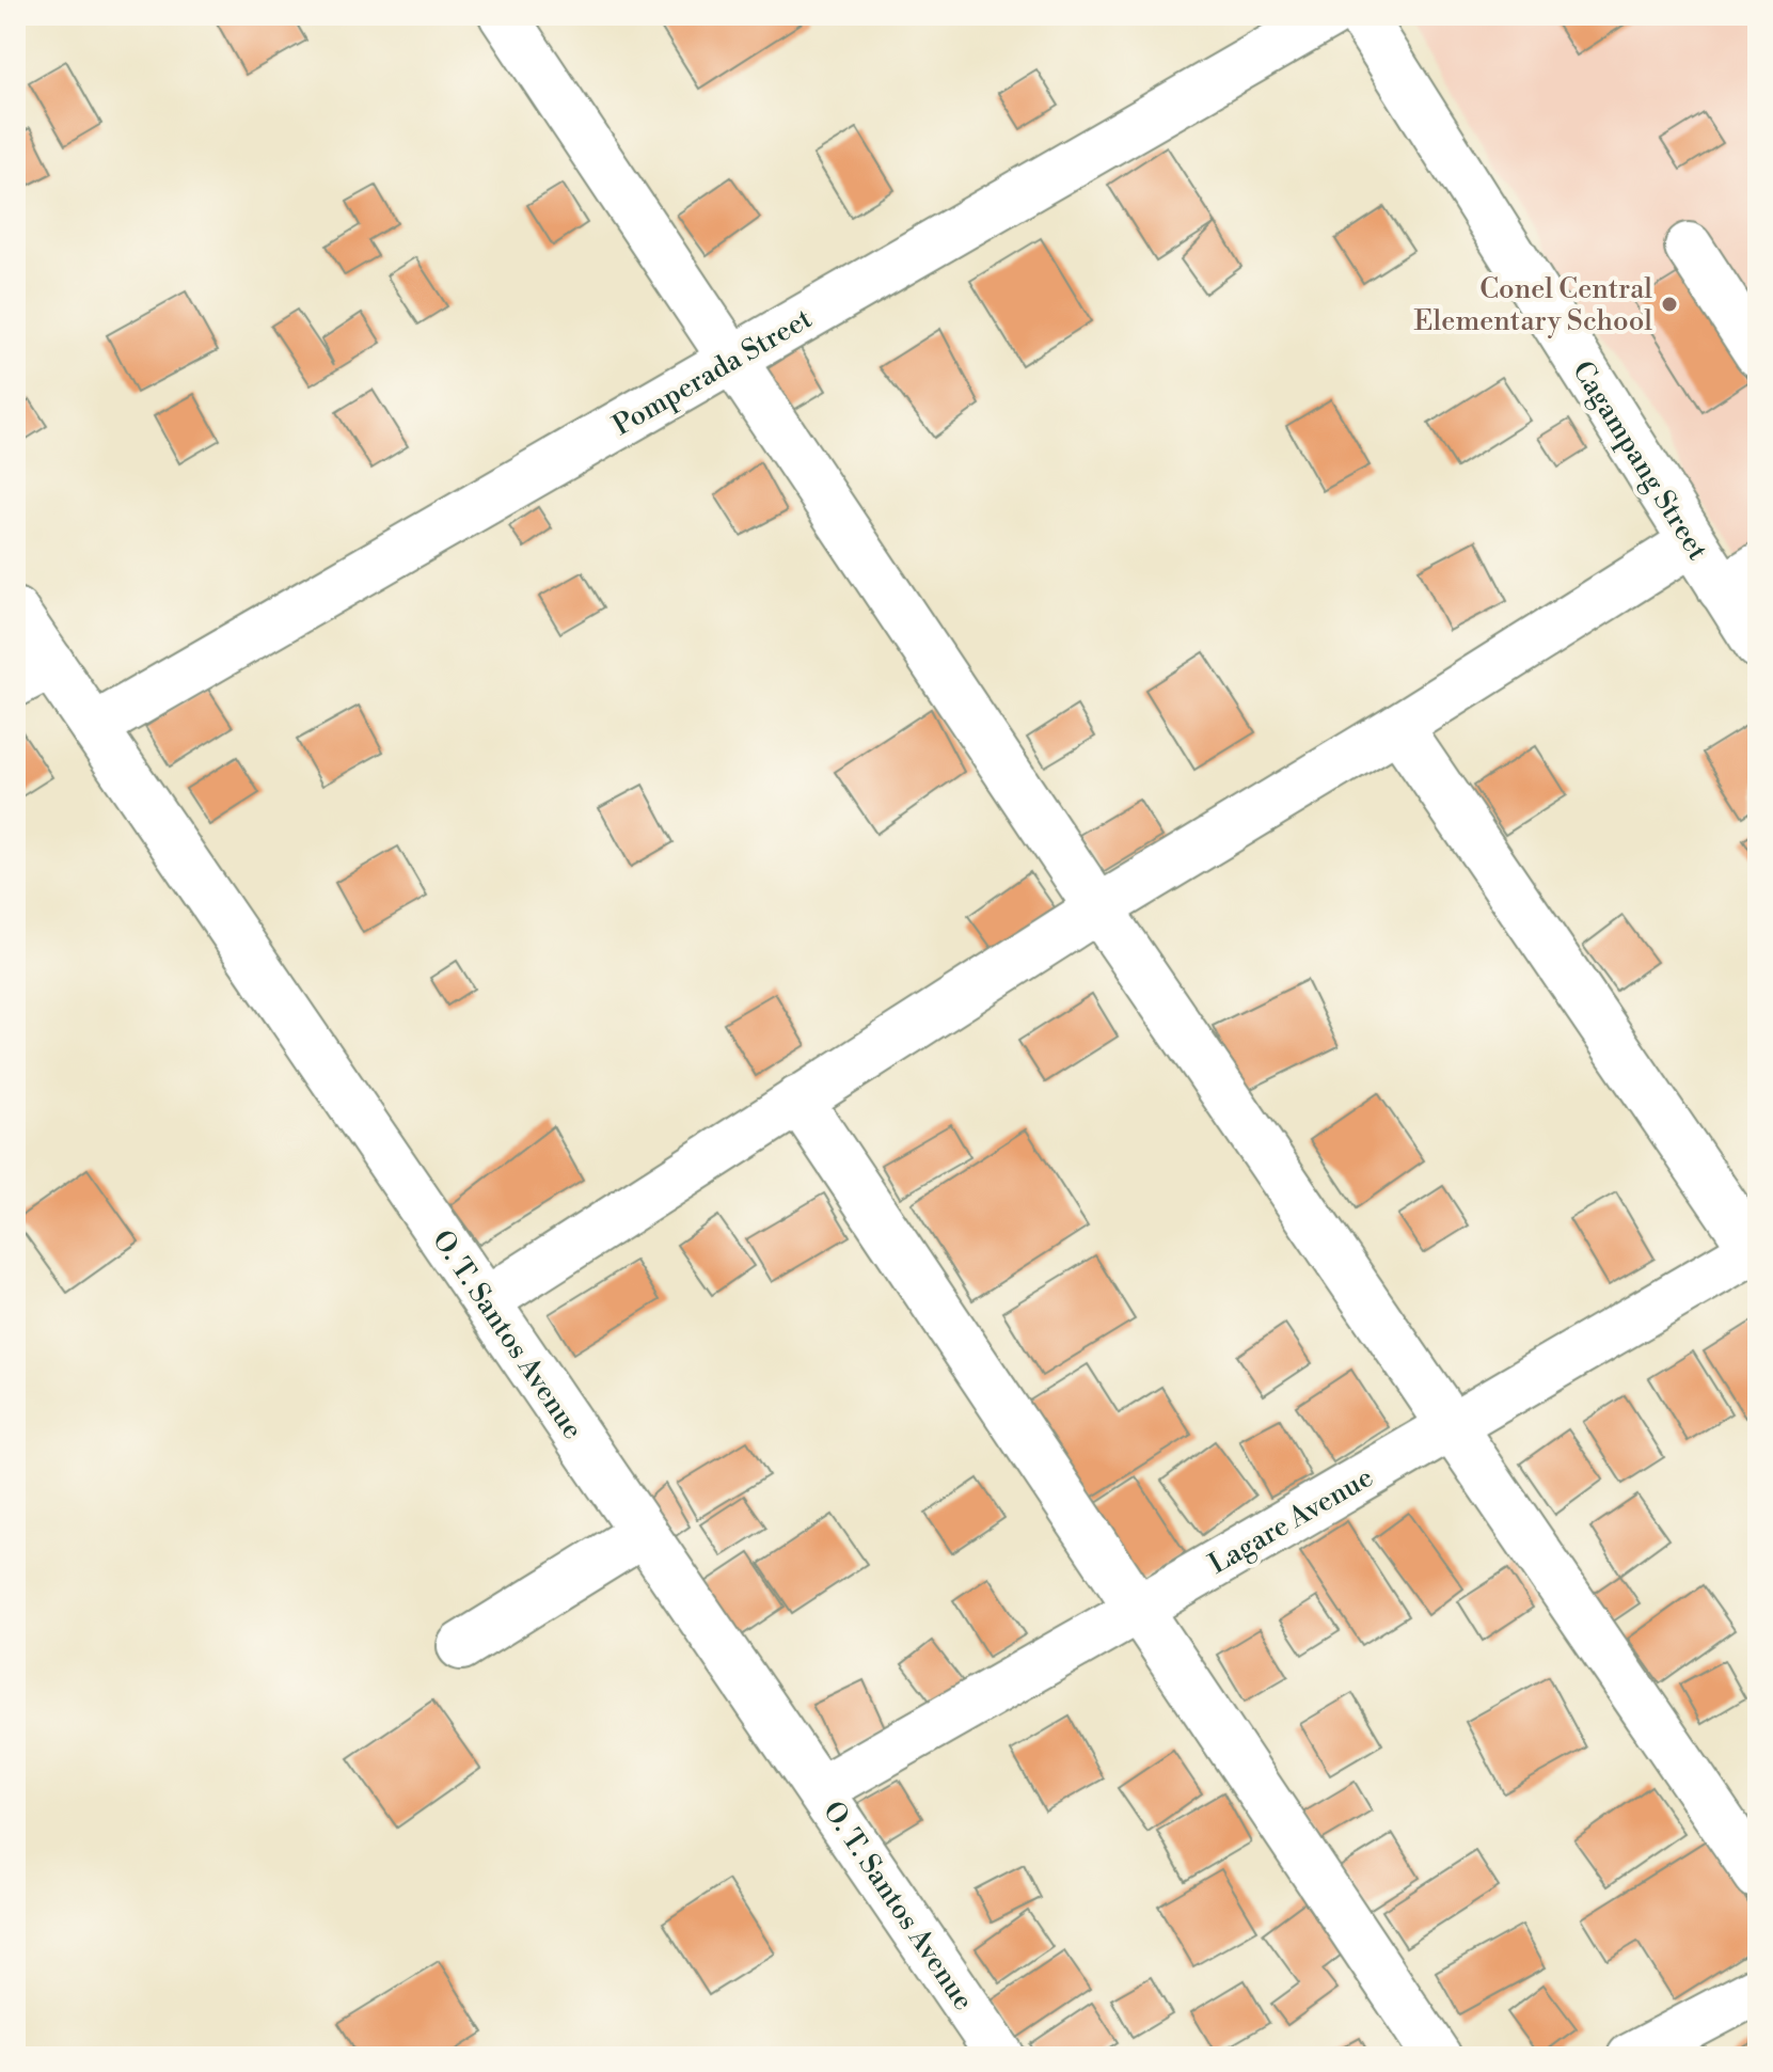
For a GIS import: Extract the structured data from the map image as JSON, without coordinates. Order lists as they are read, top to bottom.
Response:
{
  "streets": {
    "street": [
      "Pomperada Street",
      "Cagampang Street",
      "O. T. Santos Avenue",
      "Lagare Avenue"
    ]
  },
  "crossings": [
    ["Pomperada Street", "O. T. Santos Avenue"],
    ["O. T. Santos Avenue", "Lagare Avenue"]
  ],
  "places": ["Conel Central Elementary School"]
}
